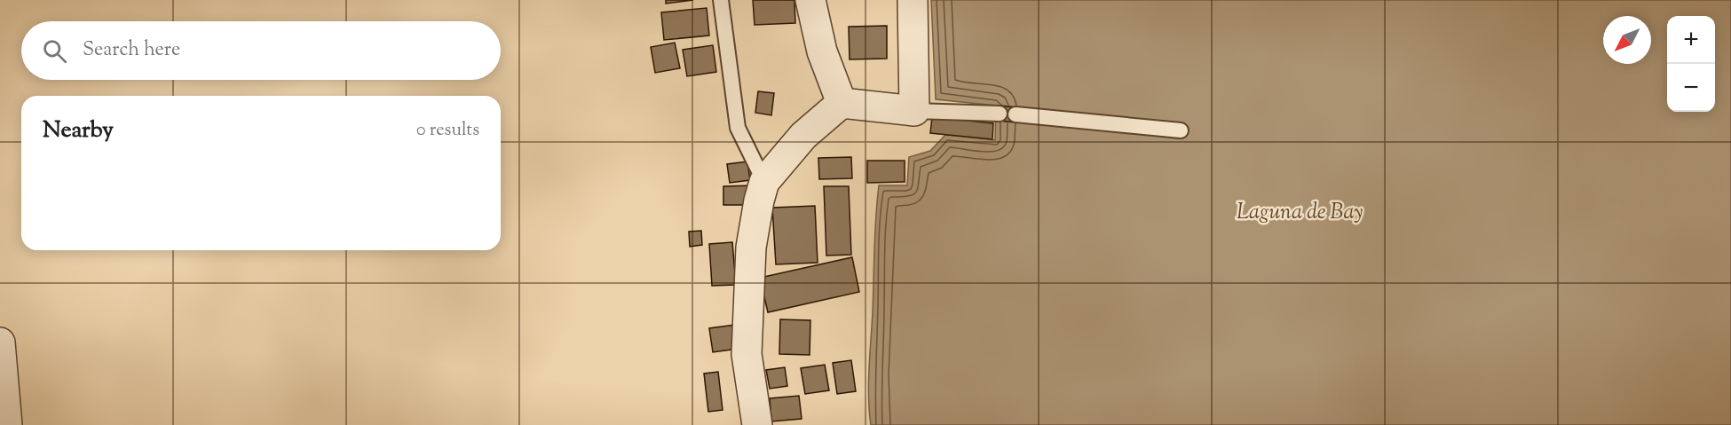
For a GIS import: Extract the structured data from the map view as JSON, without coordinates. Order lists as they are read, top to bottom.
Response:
{
  "water": ["Laguna de Bay"],
  "north": "bottom left",
  "page": {
    "map_buttons": ["+", "−"],
    "search": "Search here",
    "heading": ["Nearby", "0 results"]
  }
}
